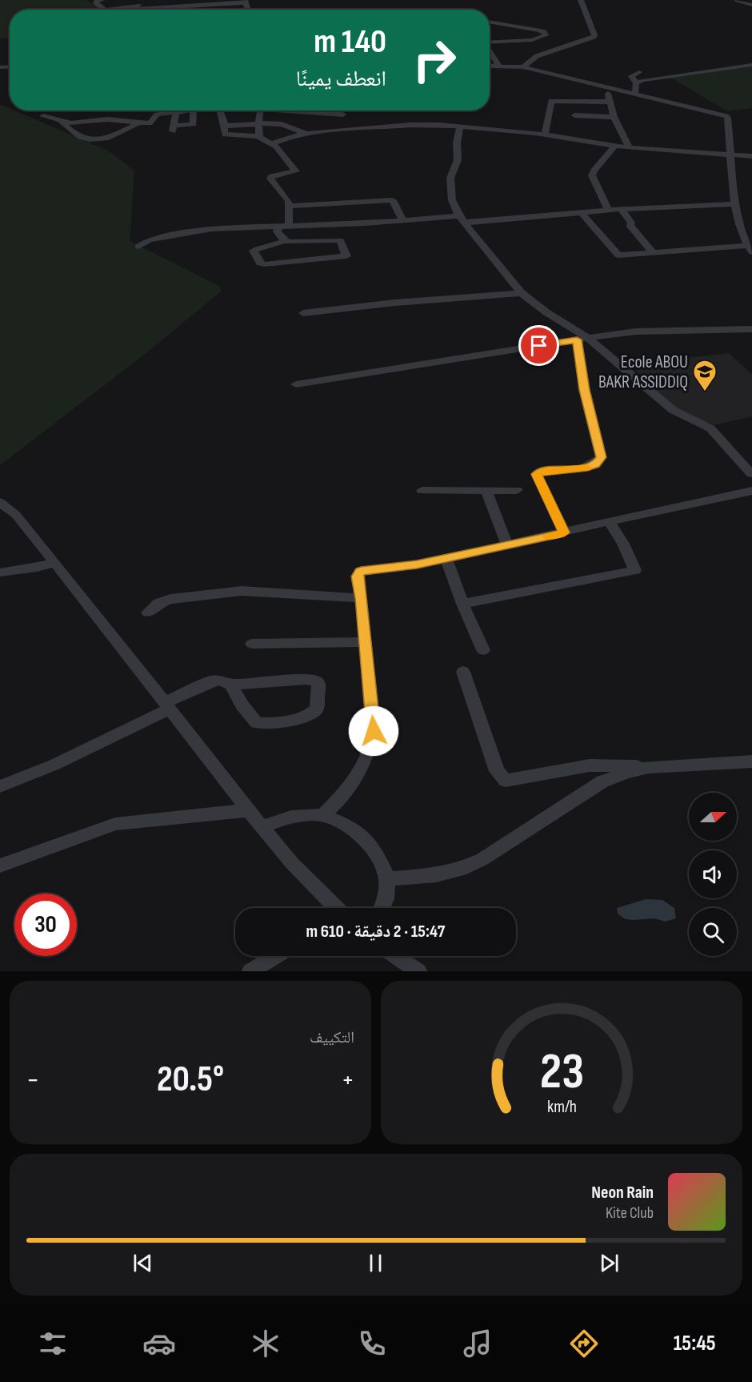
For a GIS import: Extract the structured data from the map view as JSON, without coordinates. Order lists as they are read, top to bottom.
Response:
{
  "places": {
    "school or university": ["Ecole ABOU BAKR ASSIDDIQ"]
  },
  "north": "right",
  "page": {
    "turn": ["140 m", "انعطف يمينًا"],
    "limit": "30",
    "trip": "15:47 · 2 دقيقة · 610 m",
    "tile": "التكييف",
    "heat": ["−", "20.5°", "+"],
    "song": ["Neon Rain", "Kite Club"],
    "tabs": "15:45",
    "gauge": ["23", "km/h"]
  }
}
